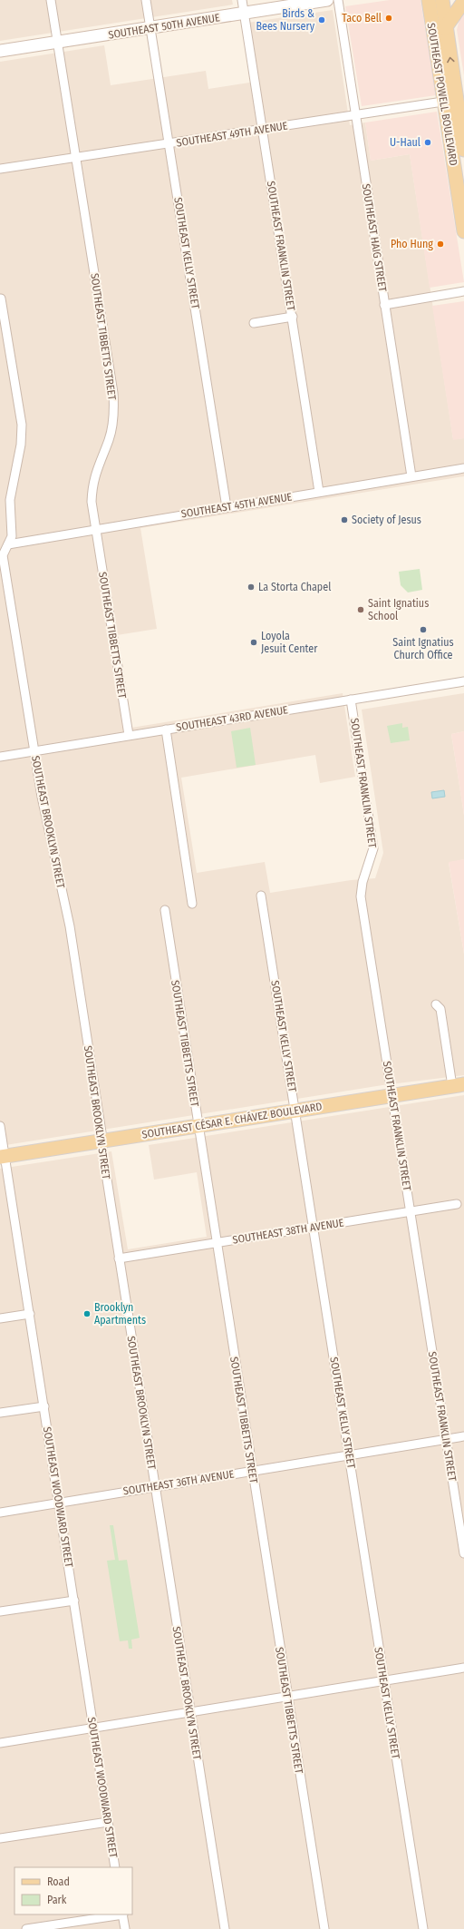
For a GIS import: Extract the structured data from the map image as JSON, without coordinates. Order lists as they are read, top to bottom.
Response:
{
  "streets": {
    "main road": ["SOUTHEAST 50TH AVENUE", "SOUTHEAST POWELL BOULEVARD", "SOUTHEAST CÉSAR E. CHÁVEZ BOULEVARD"],
    "street": [
      "SOUTHEAST 49TH AVENUE",
      "SOUTHEAST HAIG STREET",
      "SOUTHEAST FRANKLIN STREET",
      "SOUTHEAST KELLY STREET",
      "SOUTHEAST TIBBETTS STREET",
      "SOUTHEAST 45TH AVENUE",
      "SOUTHEAST 43RD AVENUE",
      "SOUTHEAST BROOKLYN STREET",
      "SOUTHEAST 38TH AVENUE",
      "SOUTHEAST 36TH AVENUE",
      "SOUTHEAST WOODWARD STREET"
    ]
  },
  "crossings": [
    ["SOUTHEAST 50TH AVENUE", "SOUTHEAST FRANKLIN STREET"],
    ["SOUTHEAST 50TH AVENUE", "SOUTHEAST KELLY STREET"],
    ["SOUTHEAST 50TH AVENUE", "SOUTHEAST TIBBETTS STREET"],
    ["SOUTHEAST POWELL BOULEVARD", "SOUTHEAST 49TH AVENUE"],
    ["SOUTHEAST 49TH AVENUE", "SOUTHEAST HAIG STREET"],
    ["SOUTHEAST 49TH AVENUE", "SOUTHEAST FRANKLIN STREET"],
    ["SOUTHEAST 49TH AVENUE", "SOUTHEAST KELLY STREET"],
    ["SOUTHEAST 49TH AVENUE", "SOUTHEAST TIBBETTS STREET"],
    ["SOUTHEAST HAIG STREET", "SOUTHEAST 45TH AVENUE"],
    ["SOUTHEAST FRANKLIN STREET", "SOUTHEAST 45TH AVENUE"],
    ["SOUTHEAST FRANKLIN STREET", "SOUTHEAST 43RD AVENUE"],
    ["SOUTHEAST FRANKLIN STREET", "SOUTHEAST CÉSAR E. CHÁVEZ BOULEVARD"],
    ["SOUTHEAST FRANKLIN STREET", "SOUTHEAST 38TH AVENUE"],
    ["SOUTHEAST FRANKLIN STREET", "SOUTHEAST 36TH AVENUE"],
    ["SOUTHEAST KELLY STREET", "SOUTHEAST 45TH AVENUE"],
    ["SOUTHEAST KELLY STREET", "SOUTHEAST CÉSAR E. CHÁVEZ BOULEVARD"],
    ["SOUTHEAST KELLY STREET", "SOUTHEAST 38TH AVENUE"],
    ["SOUTHEAST KELLY STREET", "SOUTHEAST 36TH AVENUE"],
    ["SOUTHEAST TIBBETTS STREET", "SOUTHEAST 45TH AVENUE"],
    ["SOUTHEAST TIBBETTS STREET", "SOUTHEAST 43RD AVENUE"],
    ["SOUTHEAST TIBBETTS STREET", "SOUTHEAST CÉSAR E. CHÁVEZ BOULEVARD"],
    ["SOUTHEAST TIBBETTS STREET", "SOUTHEAST 38TH AVENUE"],
    ["SOUTHEAST TIBBETTS STREET", "SOUTHEAST 36TH AVENUE"],
    ["SOUTHEAST 45TH AVENUE", "SOUTHEAST BROOKLYN STREET"],
    ["SOUTHEAST 43RD AVENUE", "SOUTHEAST BROOKLYN STREET"],
    ["SOUTHEAST BROOKLYN STREET", "SOUTHEAST CÉSAR E. CHÁVEZ BOULEVARD"],
    ["SOUTHEAST BROOKLYN STREET", "SOUTHEAST 38TH AVENUE"],
    ["SOUTHEAST BROOKLYN STREET", "SOUTHEAST 36TH AVENUE"],
    ["SOUTHEAST CÉSAR E. CHÁVEZ BOULEVARD", "SOUTHEAST WOODWARD STREET"],
    ["SOUTHEAST 36TH AVENUE", "SOUTHEAST WOODWARD STREET"]
  ],
  "places": [
    "Taco Bell",
    "Birds & Bees Nursery",
    "U-Haul",
    "Pho Hung",
    "Society of Jesus",
    "La Storta Chapel",
    "Saint Ignatius School",
    "Saint Ignatius Church Office",
    "Loyola Jesuit Center",
    "Brooklyn Apartments"
  ],
  "legend": ["Road", "Park"]
}
